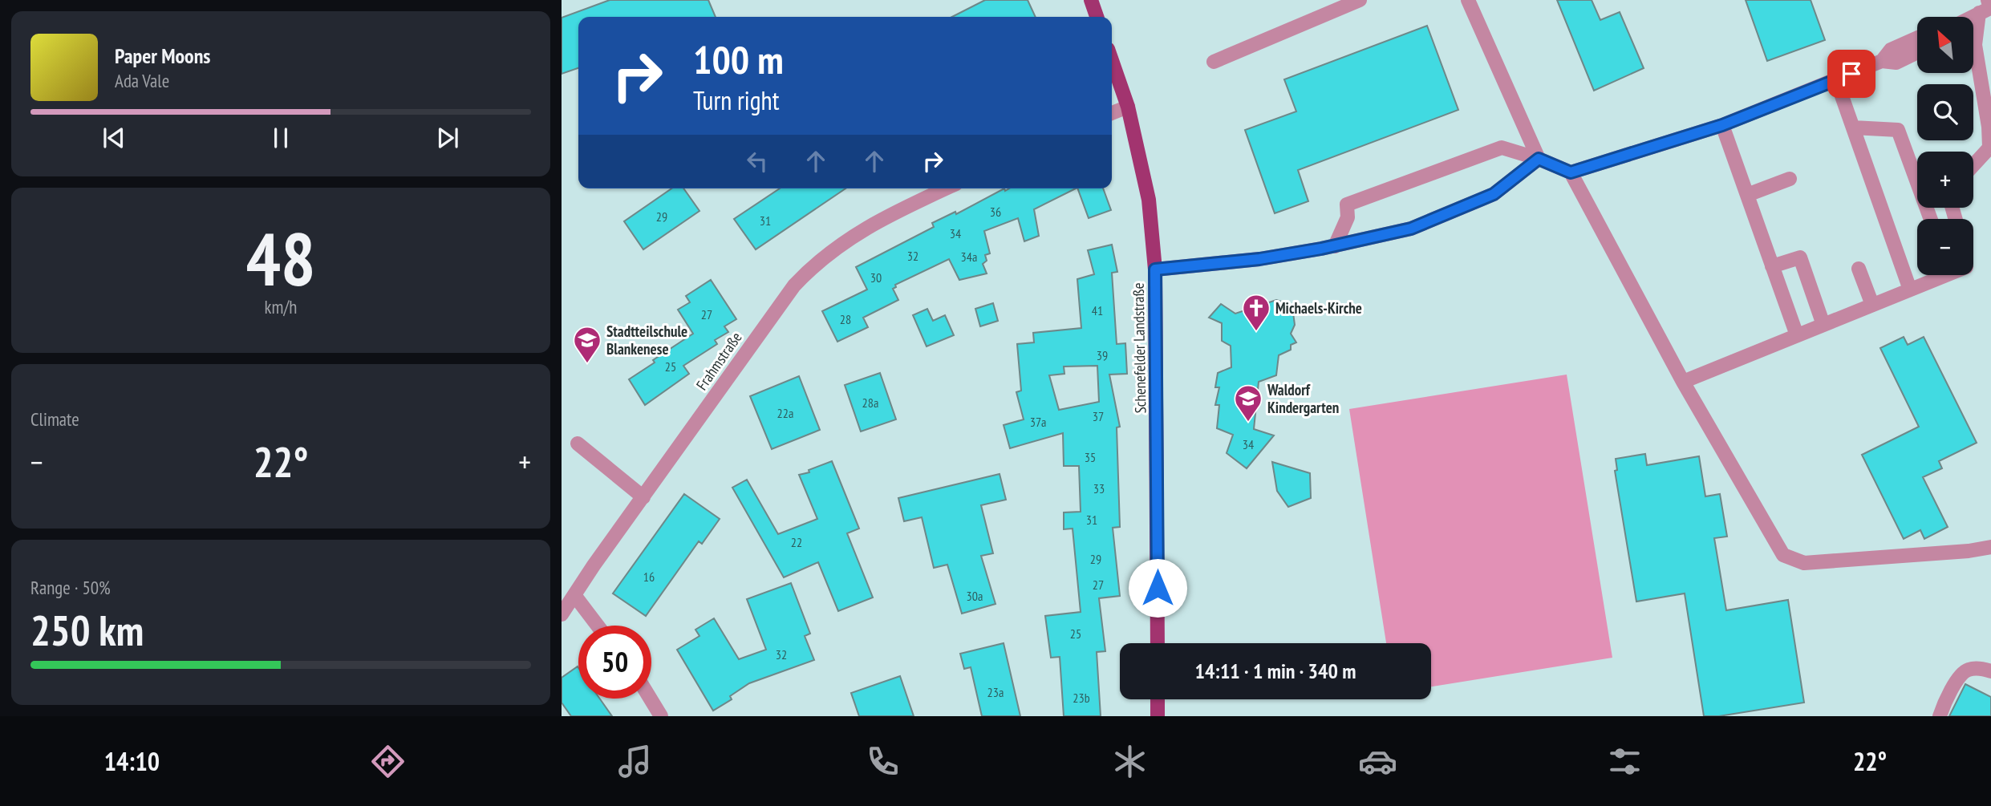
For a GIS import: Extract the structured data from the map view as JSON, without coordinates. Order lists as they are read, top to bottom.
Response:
{
  "streets": {
    "main road": ["Schenefelder Landstraße"],
    "street": ["Frahmstraße"]
  },
  "places": {
    "church": ["Michaels-Kirche"],
    "school or university": ["Stadtteilschule Blankenese", "Waldorf Kindergarten"]
  },
  "house_numbers": [
    "36",
    "29",
    "31",
    "34",
    "32",
    "34a",
    "30",
    "41",
    "27",
    "28",
    "39",
    "25",
    "28a",
    "22a",
    "37",
    "37a",
    "34",
    "35",
    "33",
    "31",
    "22",
    "29",
    "16",
    "27",
    "30a",
    "25",
    "32",
    "23a",
    "23b"
  ],
  "north": "top left",
  "page": {
    "map_buttons": ["+", "−"],
    "turn": ["100 m", "Turn right"],
    "song": ["Paper Moons", "Ada Vale"],
    "tile": [
      ["48", "km/h"],
      "Climate",
      ["Range · 50%", "250 km"]
    ],
    "heat": ["−", "22°", "+"],
    "limit": "50",
    "trip": "14:11 · 1 min · 340 m",
    "tabs": ["14:10", "22°"]
  }
}
